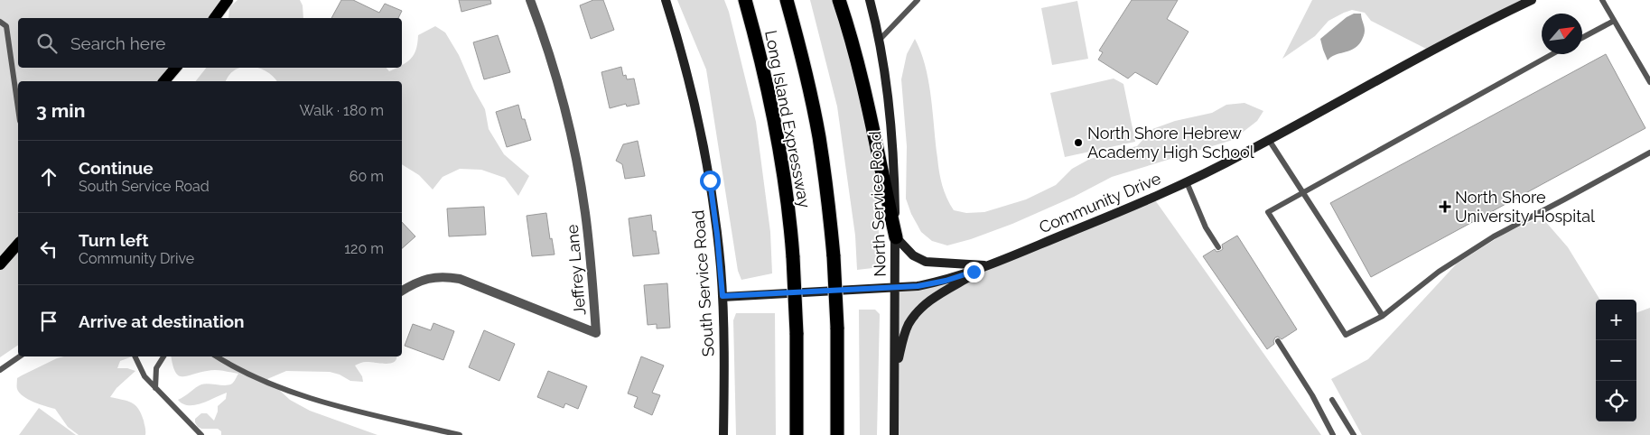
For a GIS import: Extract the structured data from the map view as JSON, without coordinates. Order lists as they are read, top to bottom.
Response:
{
  "streets": {
    "highway": ["Long Island Expressway"],
    "main road": ["Community Drive", "North Service Road", "South Service Road"],
    "street": ["Jeffrey Lane"]
  },
  "crossings": [
    ["Community Drive", "North Service Road"],
    ["Community Drive", "South Service Road"]
  ],
  "places": {
    "other": ["North Shore Hebrew Academy High School"],
    "health": ["North Shore University Hospital"]
  },
  "north": "top right",
  "page": {
    "search": "Search here",
    "heading": ["3 min", "Walk · 180 m"],
    "list": [
      ["Continue", "South Service Road", "60 m"],
      ["Turn left", "Community Drive", "120 m"],
      "Arrive at destination"
    ],
    "map_buttons": ["+", "−"]
  }
}
